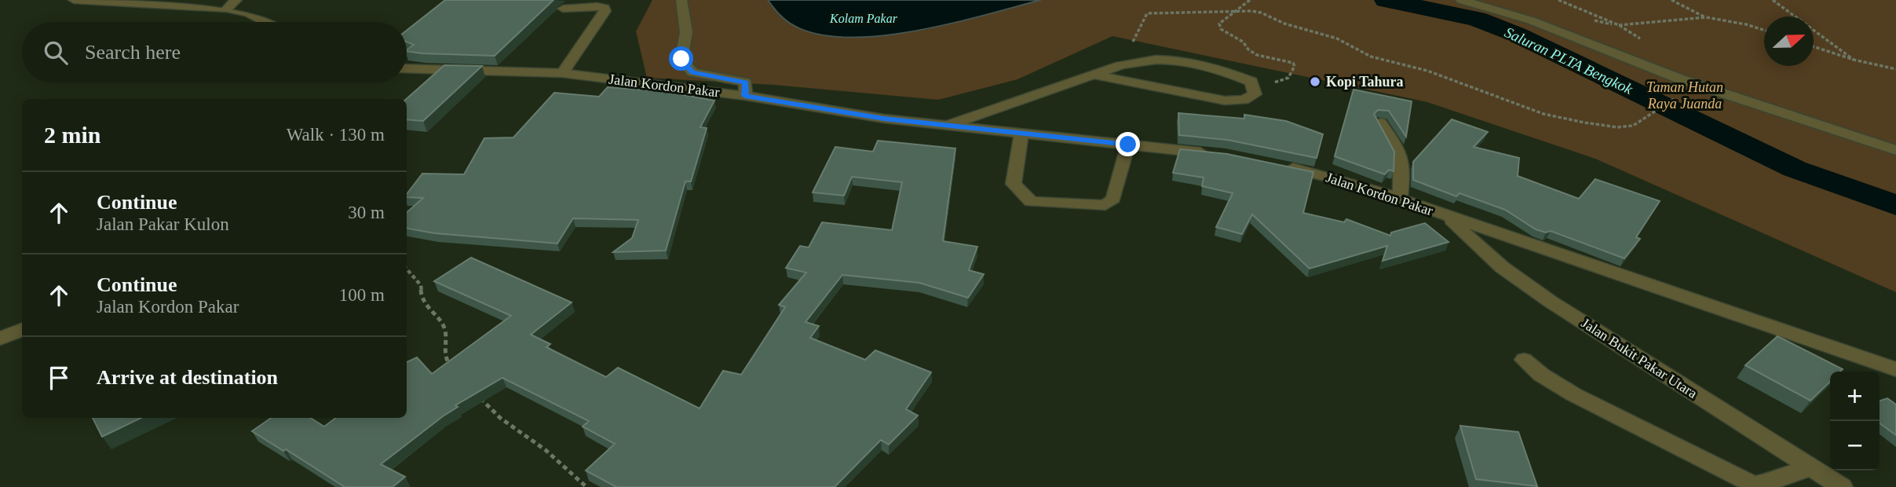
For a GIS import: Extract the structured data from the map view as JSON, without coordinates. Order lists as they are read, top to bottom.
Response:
{
  "streets": {
    "street": ["Jalan Kordon Pakar", "Jalan Bukit Pakar Utara"]
  },
  "crossings": [
    ["Jalan Kordon Pakar", "Jalan Bukit Pakar Utara"]
  ],
  "water": ["Kolam Pakar", "Saluran PLTA Bengkok"],
  "parks": ["Taman Hutan Raya Juanda"],
  "places": ["Kopi Tahura"],
  "north": "right",
  "page": {
    "search": "Search here",
    "heading": ["2 min", "Walk · 130 m"],
    "list": [
      ["Continue", "Jalan Pakar Kulon", "30 m"],
      ["Continue", "Jalan Kordon Pakar", "100 m"],
      "Arrive at destination"
    ],
    "map_buttons": ["+", "−"]
  }
}
